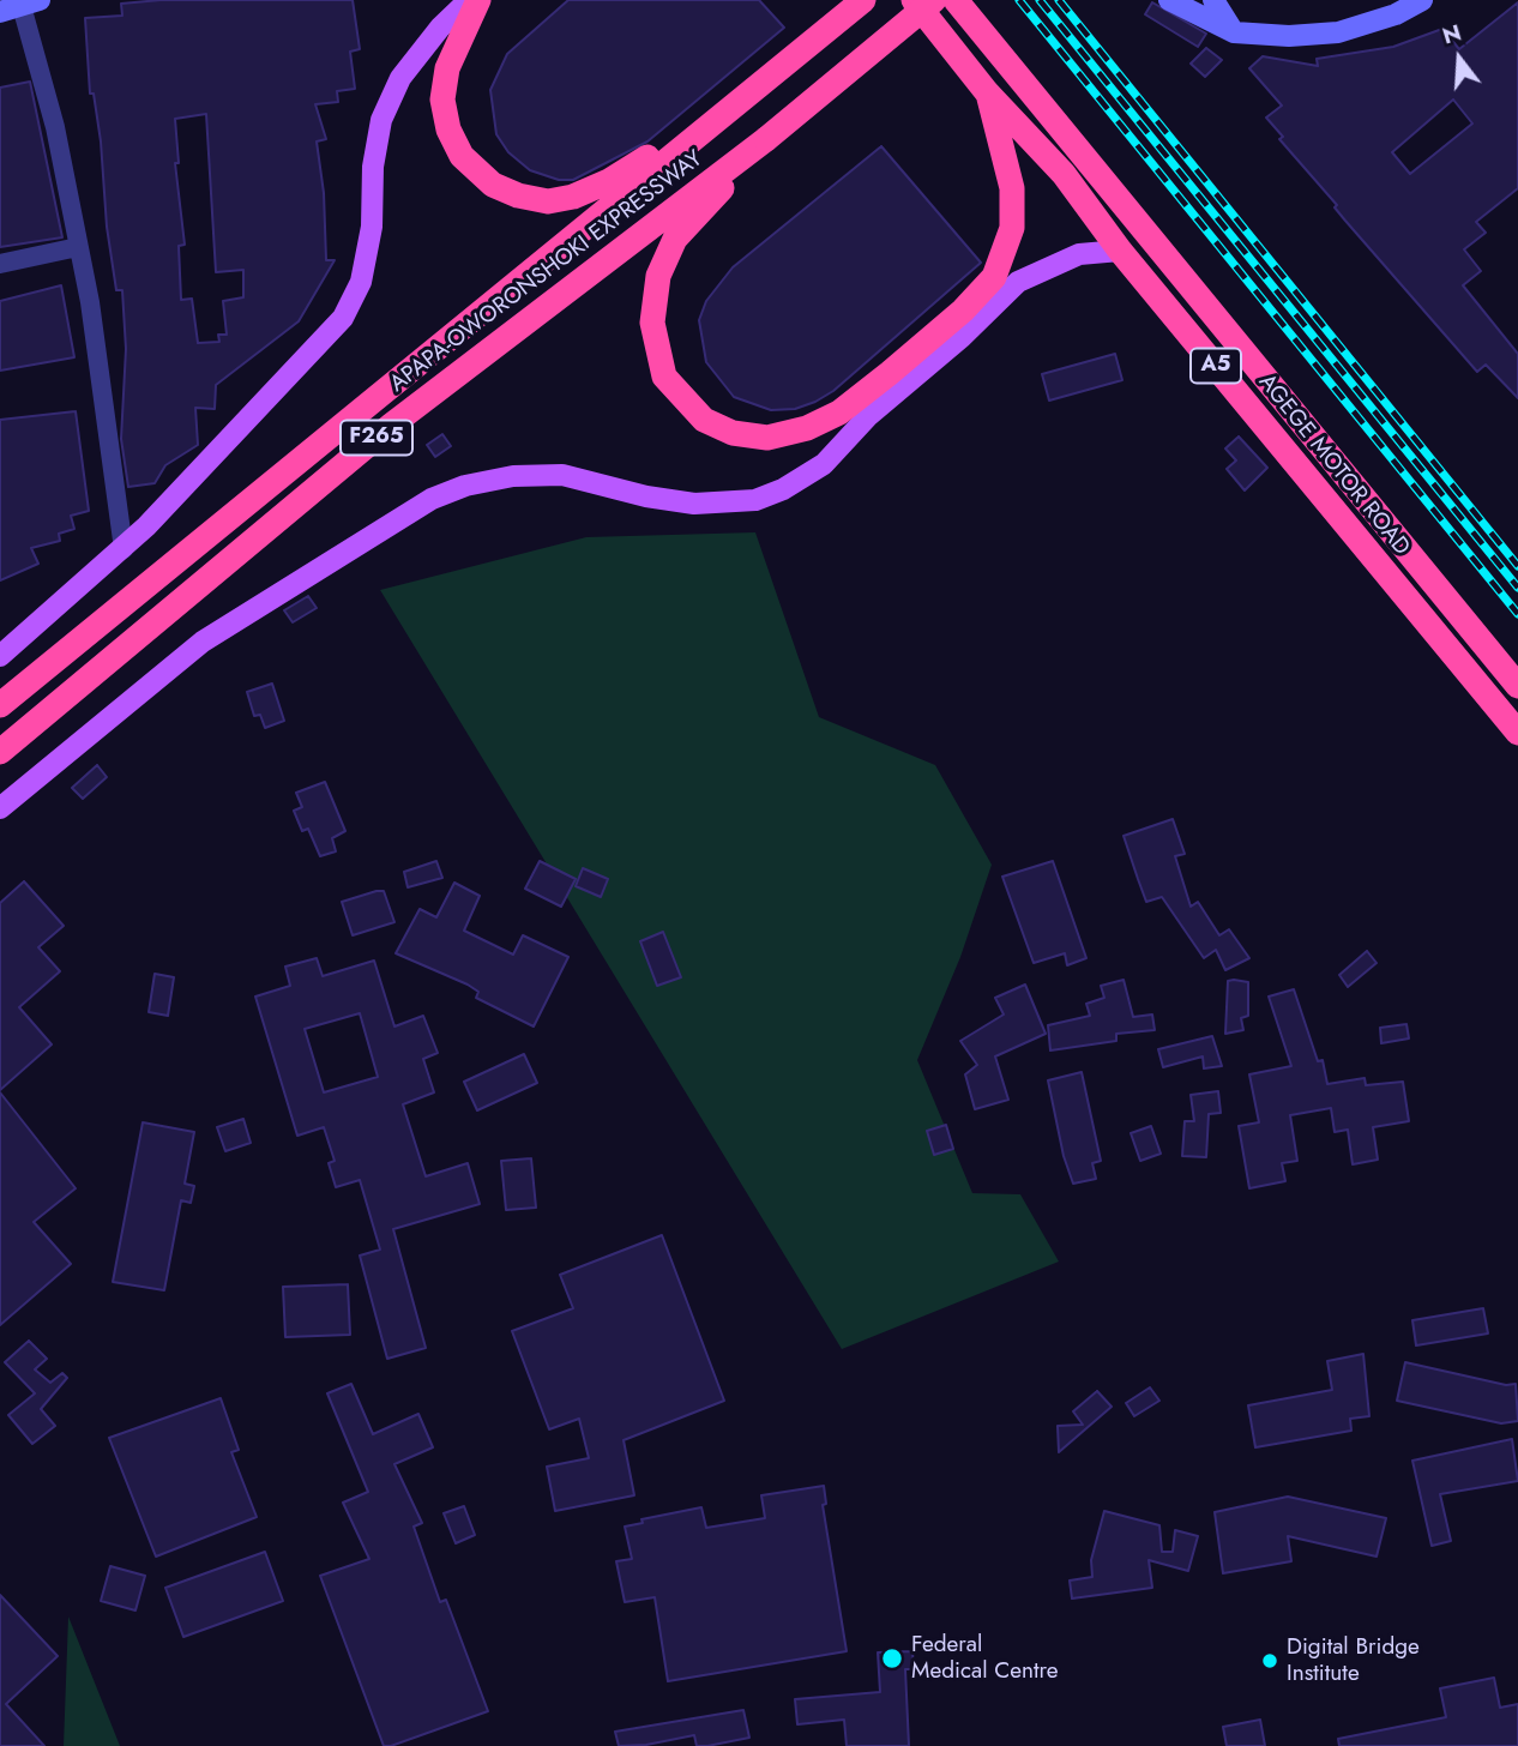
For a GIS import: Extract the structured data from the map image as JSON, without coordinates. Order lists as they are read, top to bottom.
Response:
{
  "streets": {
    "highway": [
      "APAPA-OWORONSHOKI EXPRESSWAY",
      "A5",
      "F265",
      "AGEGE MOTOR ROAD"
    ]
  },
  "places": ["Federal Medical Centre", "Digital Bridge Institute"],
  "north": "top"
}
